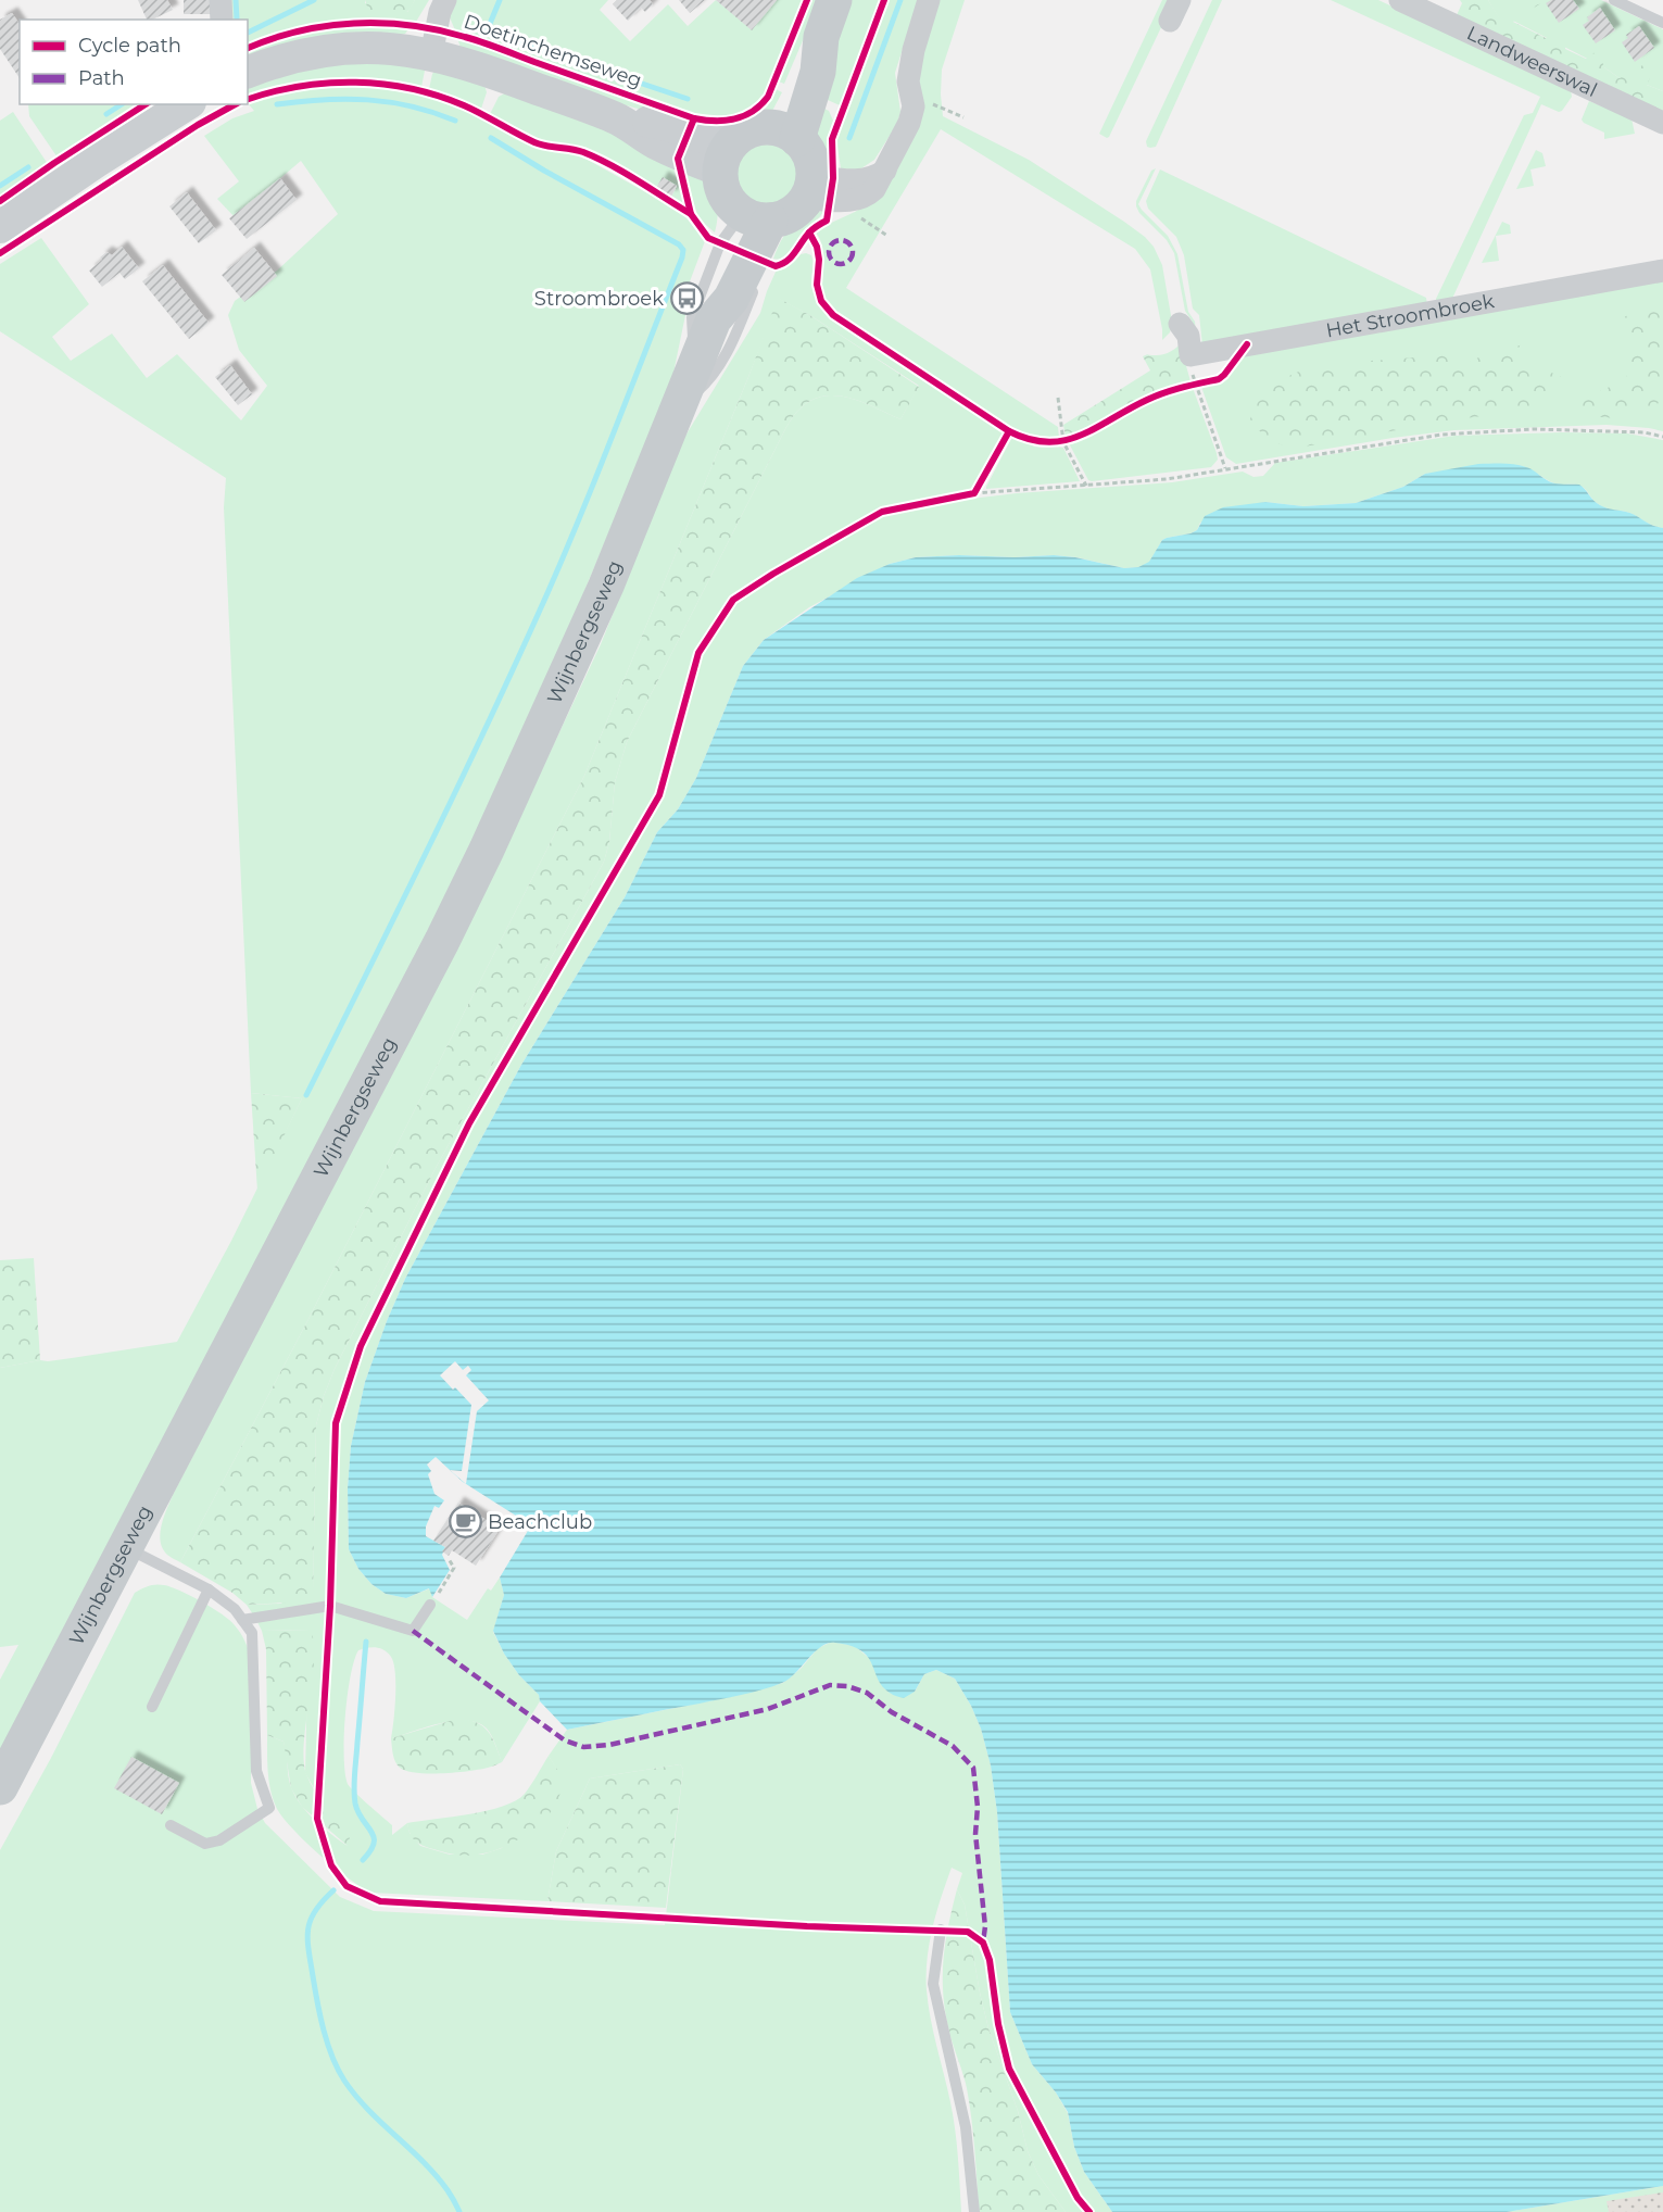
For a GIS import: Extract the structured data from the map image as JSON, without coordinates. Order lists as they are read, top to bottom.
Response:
{
  "streets": {
    "main road": ["Wijnbergseweg"],
    "street": ["Doetinchemseweg", "Landweerswal", "Het Stroombroek"]
  },
  "crossings": [
    ["Doetinchemseweg", "Wijnbergseweg"]
  ],
  "places": {
    "bus stop": ["Stroombroek"],
    "cafe": ["Beachclub"]
  },
  "legend": ["Cycle path", "Path"]
}
